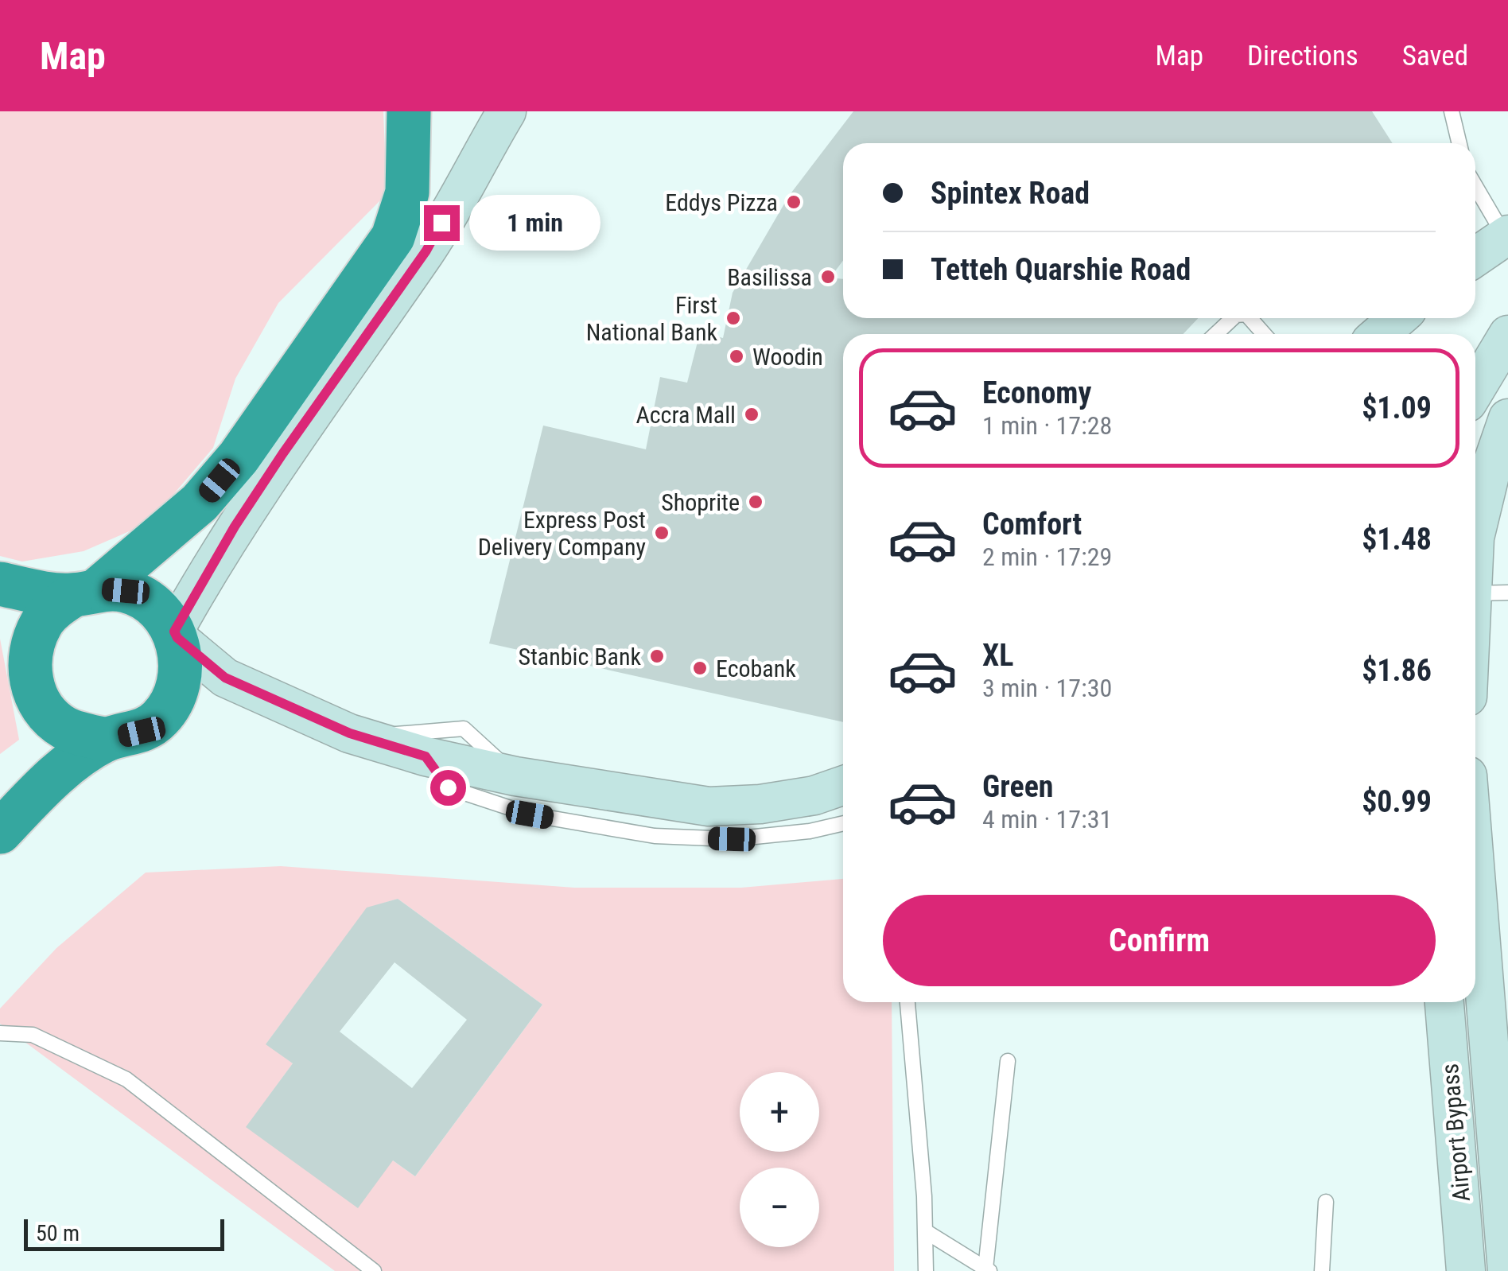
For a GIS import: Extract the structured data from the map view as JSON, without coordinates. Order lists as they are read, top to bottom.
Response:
{
  "streets": {
    "main road": ["Airport Bypass"]
  },
  "places": [
    "Eddys Pizza",
    "Basilissa",
    "First National Bank",
    "Woodin",
    "Accra Mall",
    "Shoprite",
    "Express Post Delivery Company",
    "Stanbic Bank",
    "Ecobank"
  ],
  "scale_bar": "50 m",
  "page": {
    "header": "Map",
    "nav": ["Map", "Directions", "Saved"],
    "banner": ["Spintex Road", "Tetteh Quarshie Road"],
    "bubble": "1 min",
    "list": [
      {
        "name": "Economy",
        "note": "1 min · 17:28",
        "value": "$1.09"
      },
      {
        "name": "Comfort",
        "note": "2 min · 17:29",
        "value": "$1.48"
      },
      {
        "name": "XL",
        "note": "3 min · 17:30",
        "value": "$1.86"
      },
      {
        "name": "Green",
        "note": "4 min · 17:31",
        "value": "$0.99"
      }
    ],
    "buttons": "Confirm",
    "map_buttons": ["+", "−"],
    "scale": "50 m"
  }
}
